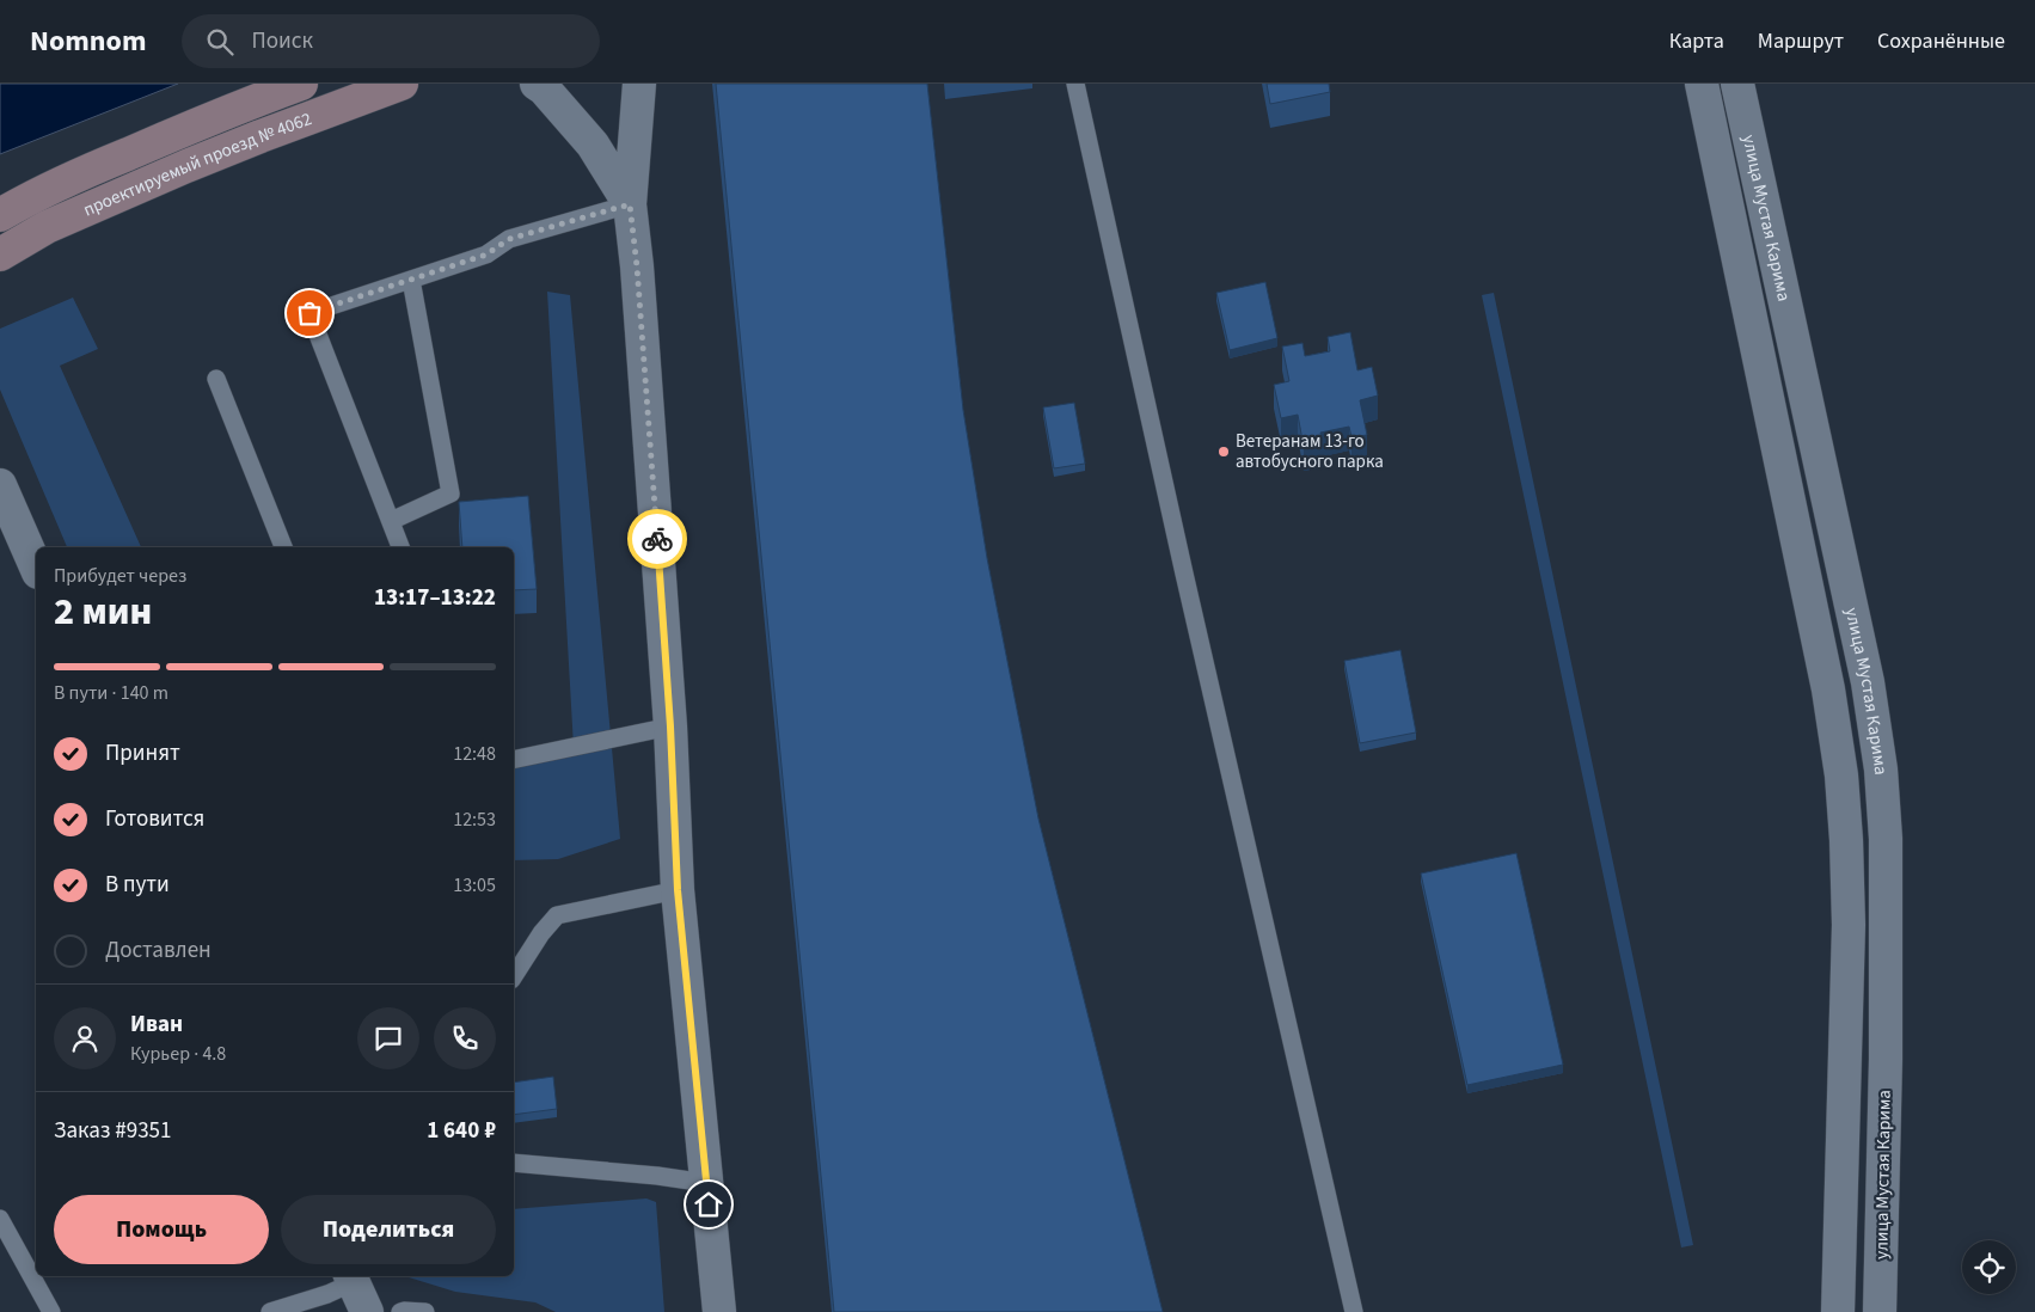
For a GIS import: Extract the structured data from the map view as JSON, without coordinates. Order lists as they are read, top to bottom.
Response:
{
  "streets": {
    "main road": ["проектируемый проезд № 4062"],
    "street": ["улица Мустая Карима"]
  },
  "places": ["Ветеранам 13-го автобусного парка"],
  "page": {
    "header": "Nomnom",
    "search": "Поиск",
    "nav": ["Карта", "Маршрут", "Сохранённые"],
    "heading": ["2 мин", "Прибудет через", "13:17–13:22"],
    "panel": [
      "Иван",
      "Курьер · 4.8",
      "Заказ #9351",
      "1 640 ₽"
    ],
    "bar": "В пути · 140 m",
    "list": [
      ["Принят", "12:48"],
      ["Готовится", "12:53"],
      ["В пути", "13:05"],
      "Доставлен"
    ],
    "buttons": ["Помощь", "Поделиться"]
  }
}
